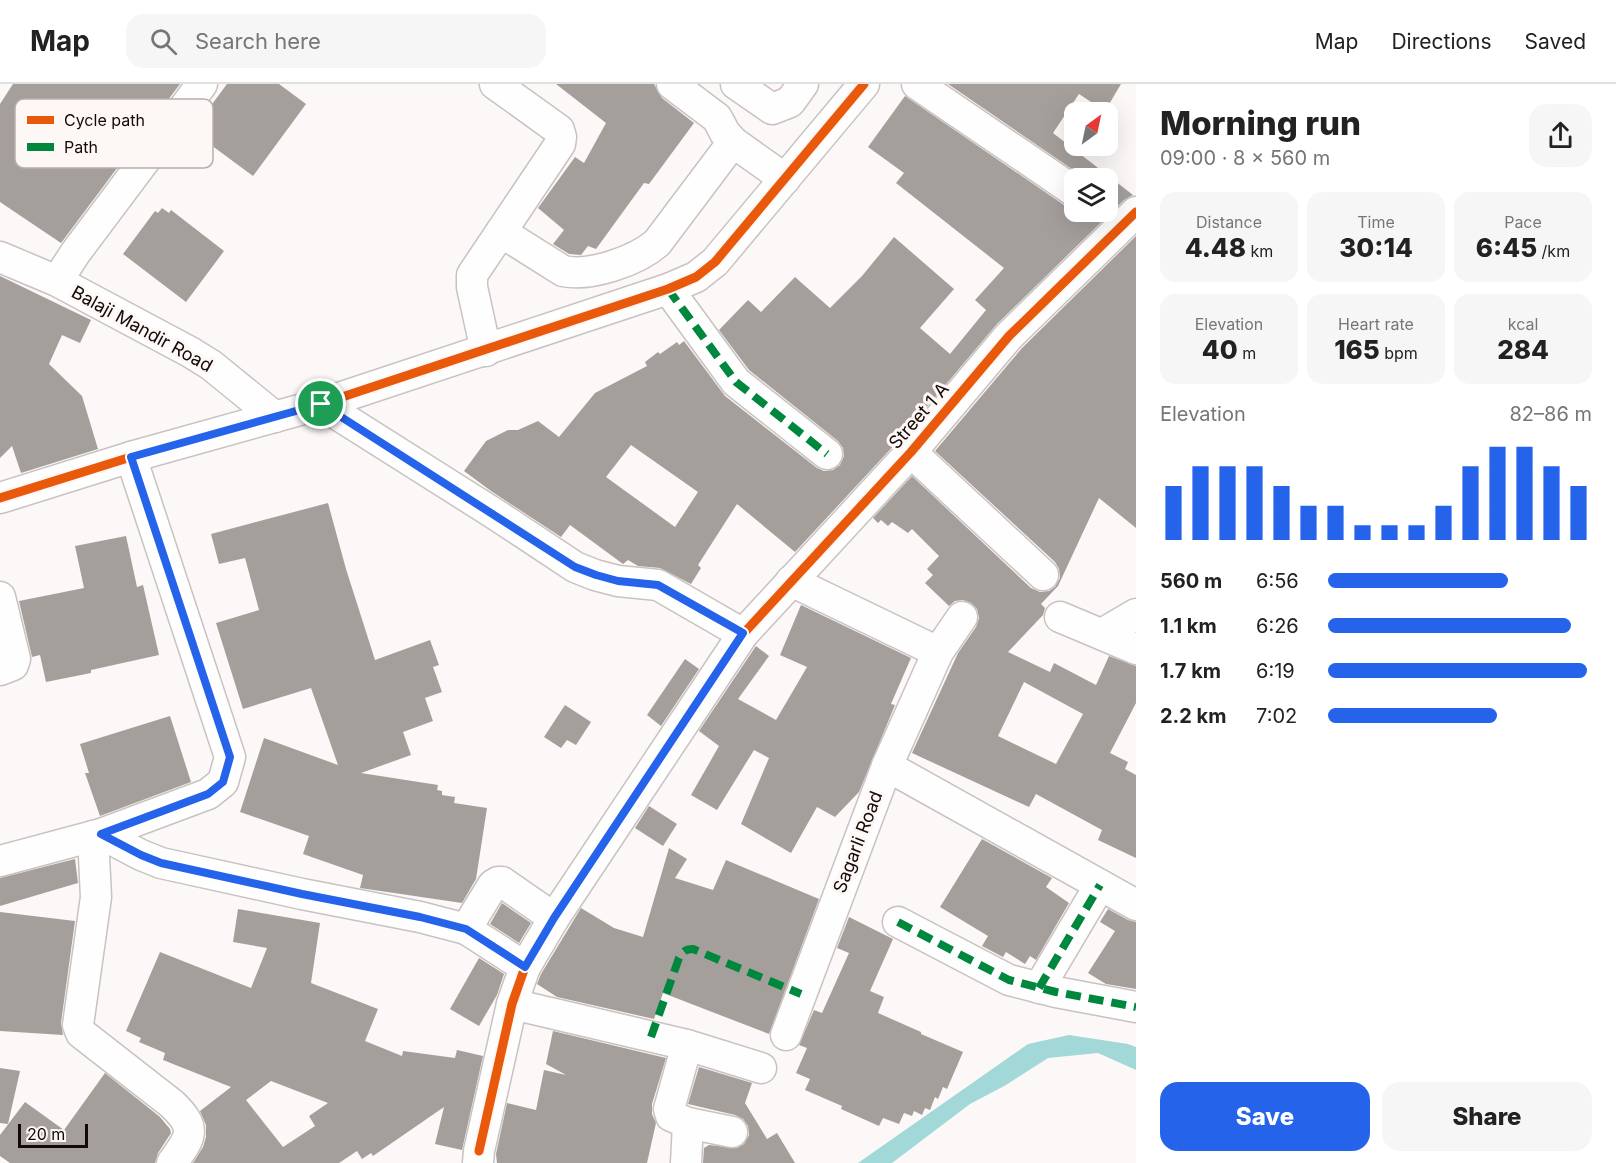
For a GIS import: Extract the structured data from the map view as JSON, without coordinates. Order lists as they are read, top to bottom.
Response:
{
  "streets": {
    "street": ["Balaji Mandir Road", "Street 1 A", "Sagarli Road"]
  },
  "legend": ["Cycle path", "Path"],
  "scale_bar": "20 m",
  "north": "top right",
  "page": {
    "header": "Map",
    "search": "Search here",
    "nav": ["Map", "Directions", "Saved"],
    "heading": ["Morning run", "09:00 · 8 × 560 m"],
    "stats": [
      ["Distance", "4.48 km"],
      ["Time", "30:14"],
      ["Pace", "6:45 /km"],
      ["Elevation", "40 m"],
      ["Heart rate", "165 bpm"],
      ["kcal", "284"]
    ],
    "chart": ["Elevation", "82–86 m"],
    "list": [
      {
        "name": "560 m",
        "note": "6:56"
      },
      {
        "name": "1.1 km",
        "note": "6:26"
      },
      {
        "name": "1.7 km",
        "note": "6:19"
      },
      {
        "name": "2.2 km",
        "note": "7:02"
      }
    ],
    "buttons": ["Save", "Share"],
    "scale": "20 m"
  }
}
